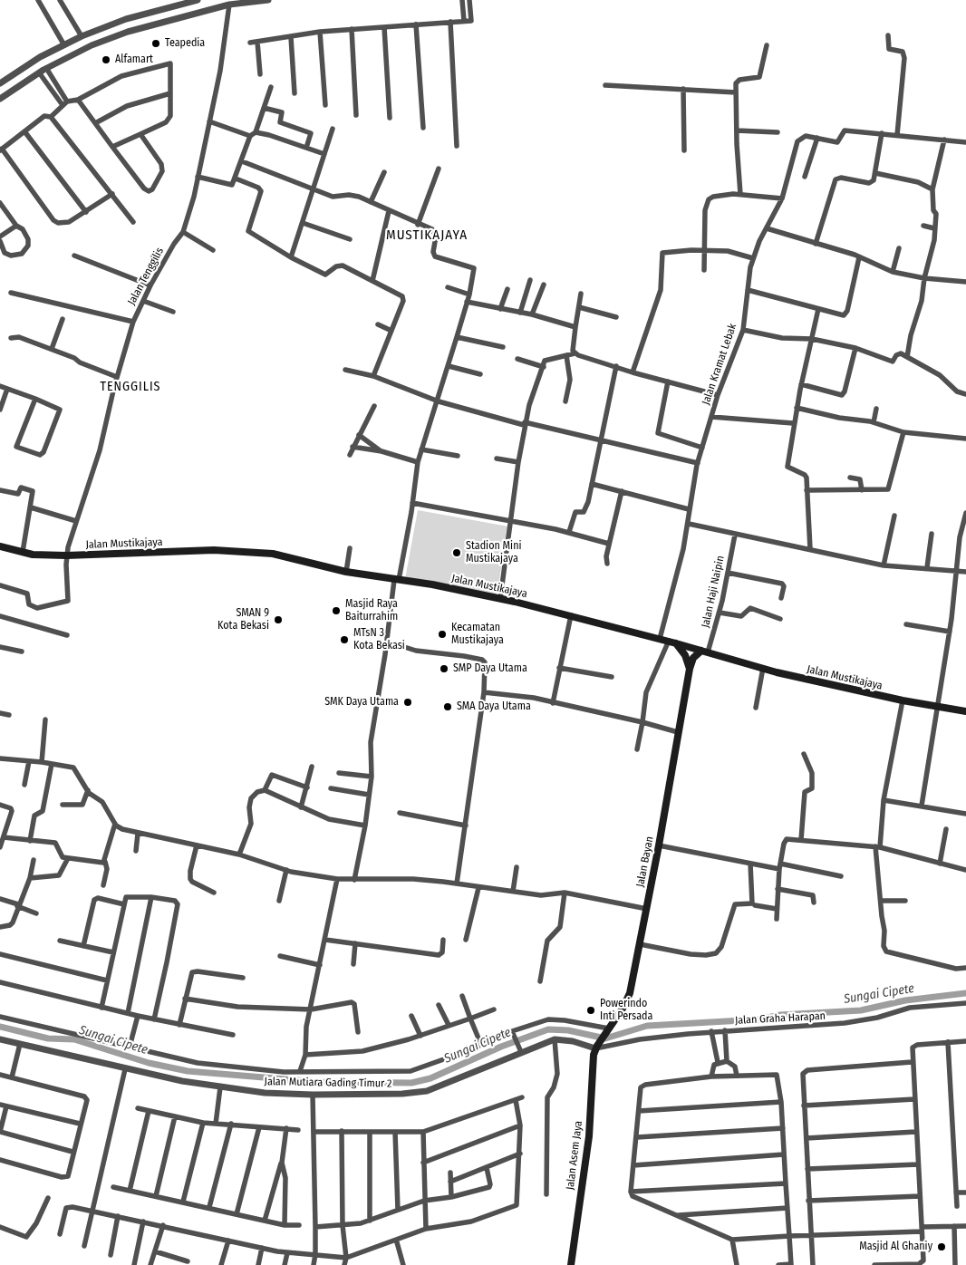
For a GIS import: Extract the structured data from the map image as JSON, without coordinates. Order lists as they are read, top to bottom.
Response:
{
  "streets": {
    "main road": ["Jalan Mustikajaya", "Jalan Bayan", "Jalan Asem Jaya"],
    "street": [
      "Jalan Tenggilis",
      "Jalan Kramat Lebak",
      "Jalan Haji Naipin",
      "Jalan Graha Harapan",
      "Jalan Mutiara Gading Timur 2"
    ]
  },
  "crossings": [
    ["Jalan Tenggilis", "Jalan Mustikajaya"],
    ["Jalan Kramat Lebak", "Jalan Mustikajaya"],
    ["Jalan Mustikajaya", "Jalan Haji Naipin"],
    ["Jalan Mustikajaya", "Jalan Bayan"],
    ["Jalan Haji Naipin", "Jalan Bayan"],
    ["Jalan Bayan", "Jalan Graha Harapan"],
    ["Jalan Bayan", "Jalan Mutiara Gading Timur 2"],
    ["Jalan Bayan", "Jalan Asem Jaya"],
    ["Jalan Graha Harapan", "Jalan Mutiara Gading Timur 2"],
    ["Jalan Graha Harapan", "Jalan Asem Jaya"],
    ["Jalan Mutiara Gading Timur 2", "Jalan Asem Jaya"]
  ],
  "districts": ["MUSTIKAJAYA", "TENGGILIS"],
  "water": ["Sungai Cipete"],
  "places": [
    "Teapedia",
    "Alfamart",
    "Stadion Mini Mustikajaya",
    "Masjid Raya Baiturrahim",
    "SMAN 9 Kota Bekasi",
    "Kecamatan Mustikajaya",
    "MTsN 3 Kota Bekasi",
    "SMP Daya Utama",
    "SMK Daya Utama",
    "SMA Daya Utama",
    "Powerindo Inti Persada",
    "Masjid Al Ghaniy"
  ]
}
